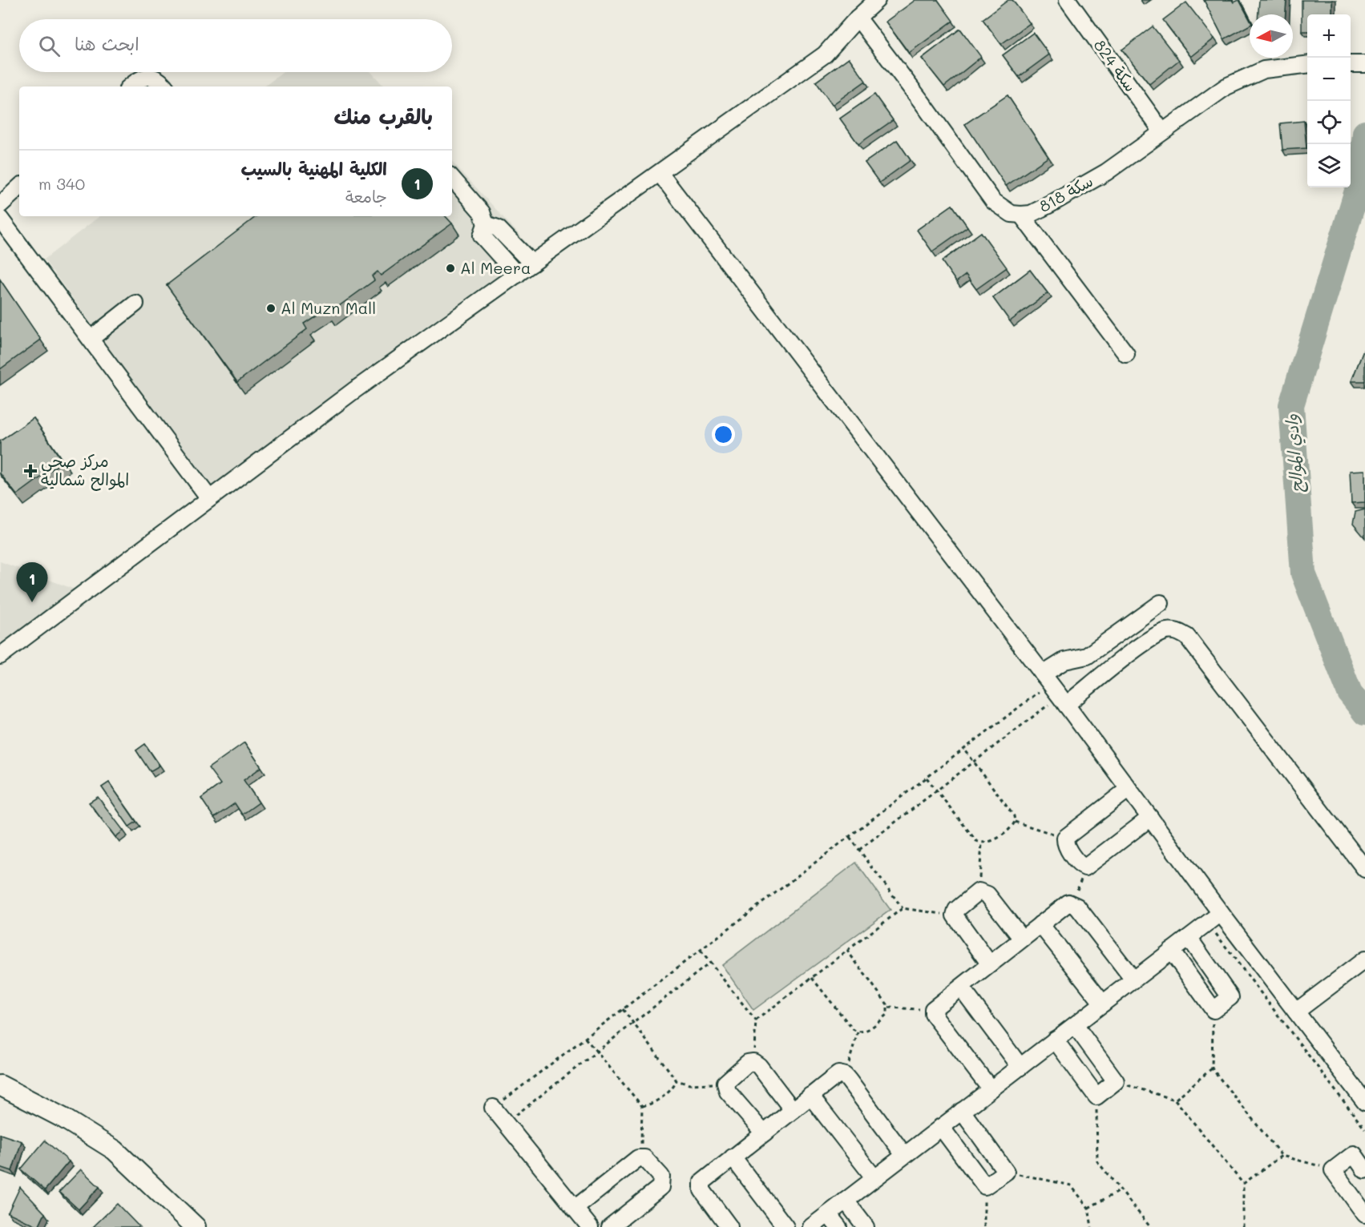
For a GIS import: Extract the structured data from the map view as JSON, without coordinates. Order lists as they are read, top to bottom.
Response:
{
  "streets": {
    "street": ["سكة 824", "سكة 818"]
  },
  "crossings": [
    ["سكة 824", "سكة 818"]
  ],
  "water": ["وادي الموالح"],
  "places": {
    "other": ["Al Meera", "Al Muzn Mall"],
    "health": ["مركز صحي الموالح شمالية"]
  },
  "north": "left",
  "page": {
    "map_buttons": ["+", "−"],
    "search": "ابحث هنا",
    "heading": "بالقرب منك",
    "list": [
      {
        "mark": "1",
        "name": "الكلية المهنية بالسيب",
        "note": "جامعة",
        "value": "340 m"
      }
    ],
    "pins": "1"
  }
}
